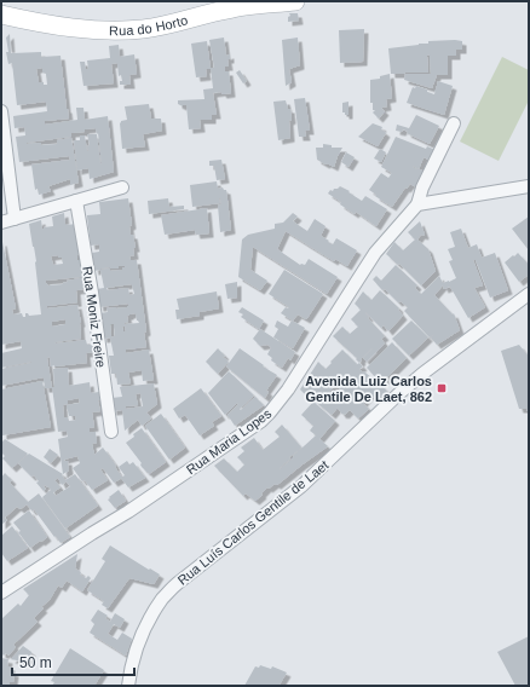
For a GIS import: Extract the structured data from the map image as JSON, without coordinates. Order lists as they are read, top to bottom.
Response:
{
  "streets": {
    "main road": ["Rua do Horto"],
    "street": ["Rua Moniz Freire", "Rua Maria Lopes", "Rua Luís Carlos Gentile de Laet"]
  },
  "places": {
    "transit": ["Avenida Luiz Carlos Gentile De Laet, 862"]
  },
  "scale_bar": "50 m"
}
